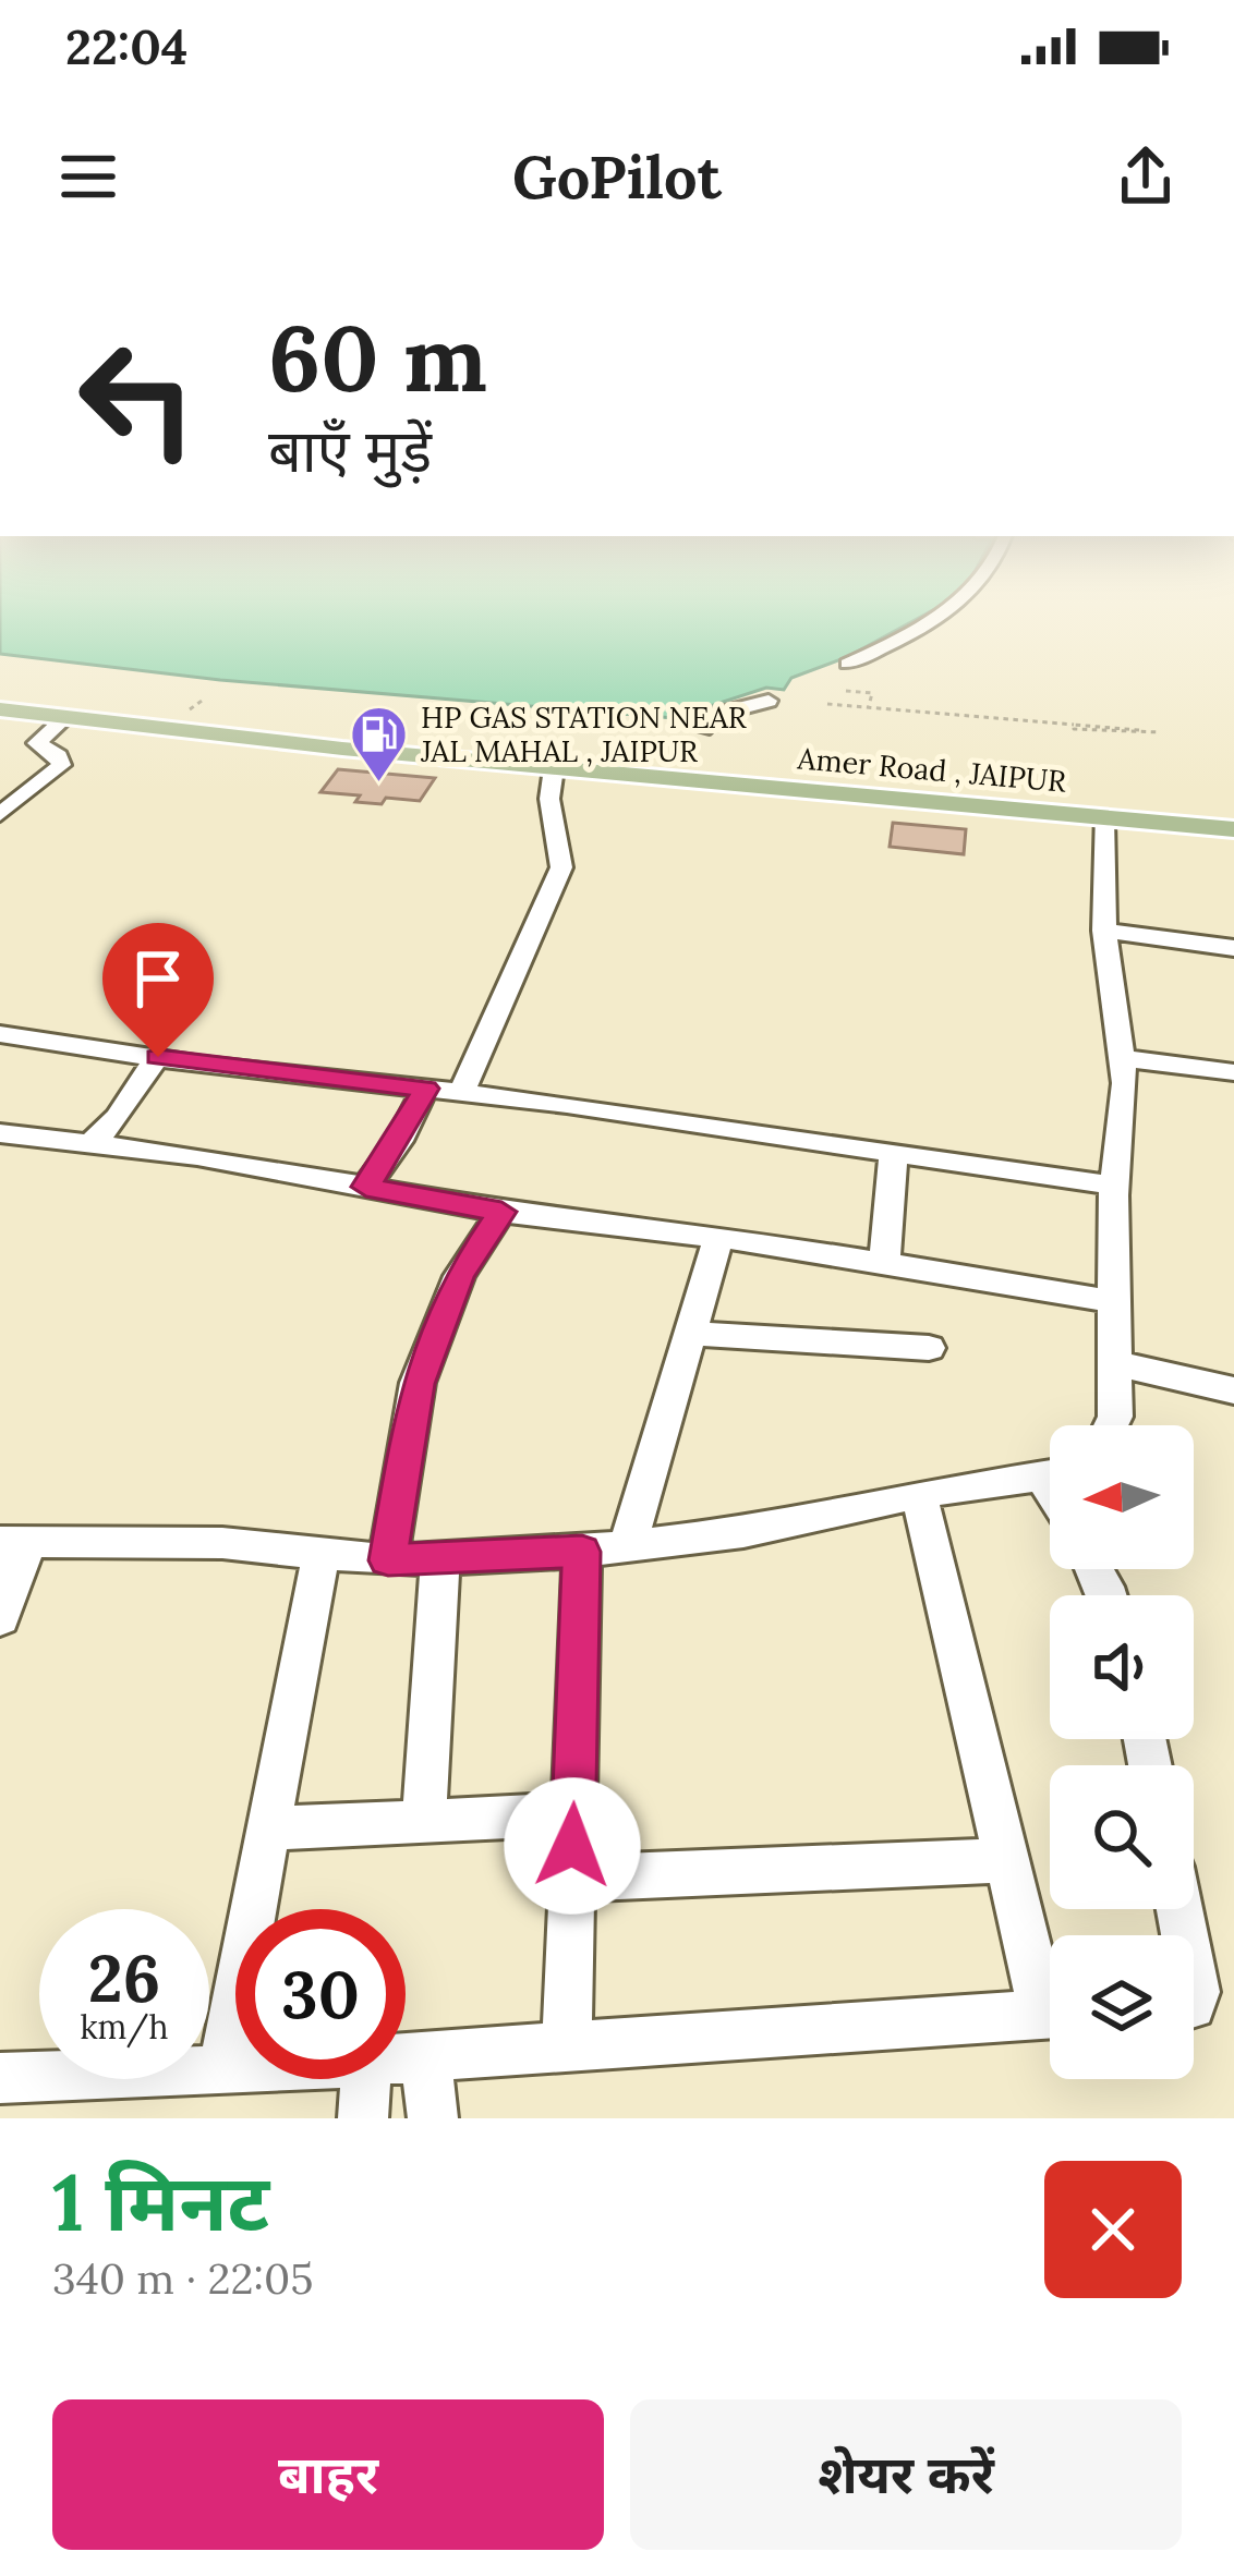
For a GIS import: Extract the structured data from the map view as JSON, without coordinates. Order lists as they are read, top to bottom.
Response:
{
  "streets": {
    "main road": ["Amer Road , JAIPUR"]
  },
  "places": {
    "fuel station": ["HP GAS STATION NEAR JAL MAHAL , JAIPUR"]
  },
  "north": "left",
  "page": {
    "status": "22:04",
    "header": "GoPilot",
    "turn": ["60 m", "बाएँ मुड़ें"],
    "speed": "26 km/h",
    "limit": "30",
    "heading": ["1 मिनट", "340 m · 22:05"],
    "buttons": ["बाहर", "शेयर करें"]
  }
}
